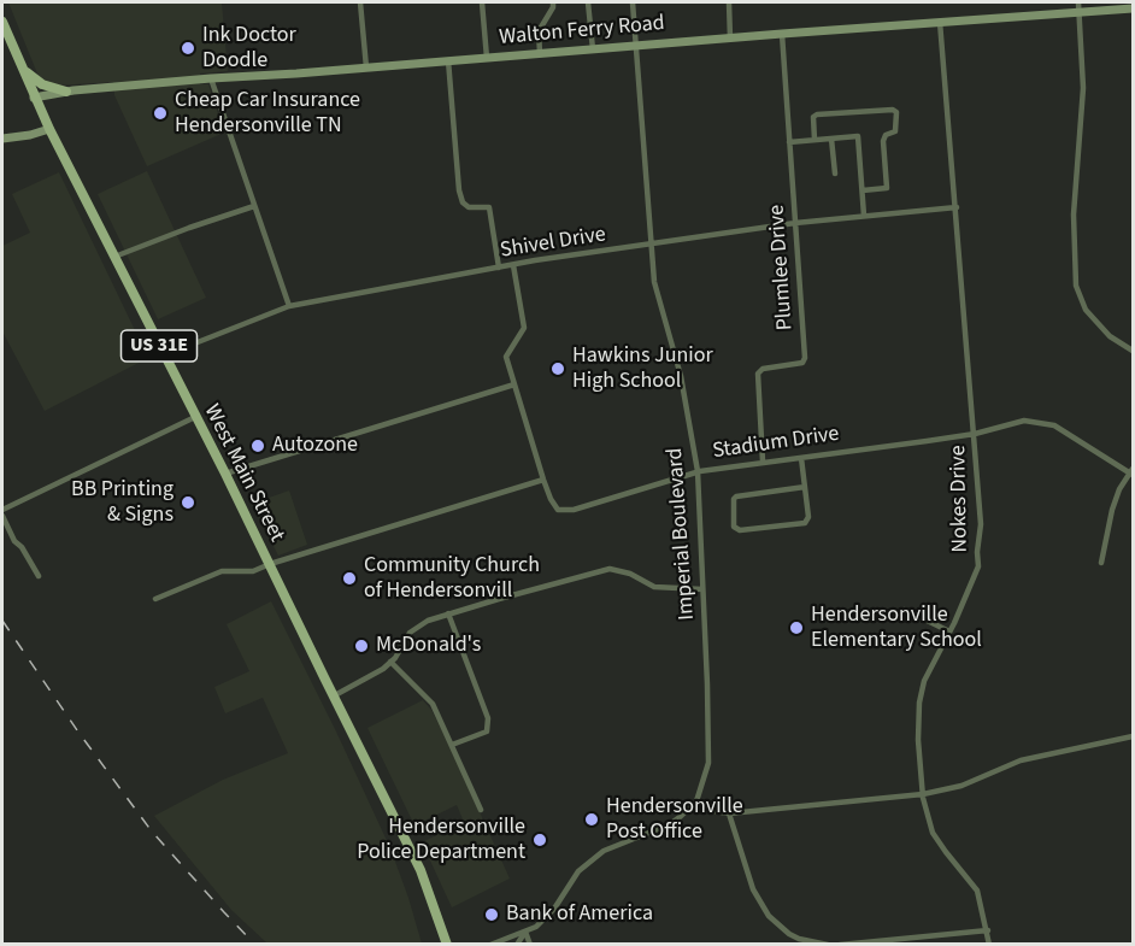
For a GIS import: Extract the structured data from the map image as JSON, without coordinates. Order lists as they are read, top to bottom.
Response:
{
  "streets": {
    "main road": ["US 31E", "West Main Street"],
    "street": [
      "Walton Ferry Road",
      "Shivel Drive",
      "Plumlee Drive",
      "Stadium Drive",
      "Nokes Drive",
      "Imperial Boulevard"
    ]
  },
  "crossings": [
    ["Walton Ferry Road", "Plumlee Drive"],
    ["Walton Ferry Road", "West Main Street"],
    ["Walton Ferry Road", "Nokes Drive"],
    ["Walton Ferry Road", "Imperial Boulevard"],
    ["Shivel Drive", "Plumlee Drive"],
    ["Shivel Drive", "Stadium Drive"],
    ["Shivel Drive", "West Main Street"],
    ["Shivel Drive", "Nokes Drive"],
    ["Shivel Drive", "Imperial Boulevard"],
    ["Plumlee Drive", "Stadium Drive"],
    ["Stadium Drive", "Nokes Drive"],
    ["Stadium Drive", "Imperial Boulevard"]
  ],
  "places": [
    "Ink Doctor Doodle",
    "Cheap Car Insurance Hendersonville TN",
    "Hawkins Junior High School",
    "Autozone",
    "BB Printing & Signs",
    "Community Church of Hendersonvill",
    "Hendersonville Elementary School",
    "McDonald's",
    "Hendersonville Post Office",
    "Hendersonville Police Department",
    "Bank of America"
  ]
}
